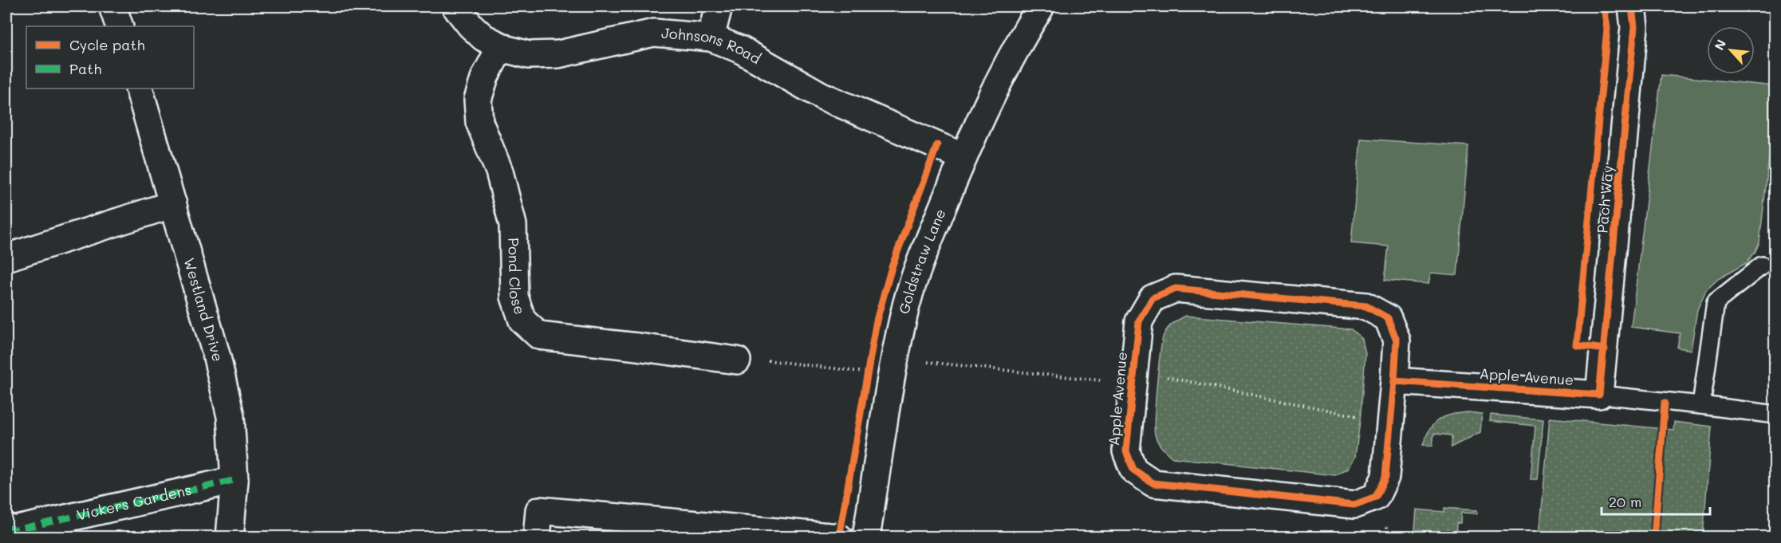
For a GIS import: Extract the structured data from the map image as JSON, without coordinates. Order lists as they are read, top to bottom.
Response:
{
  "streets": {
    "street": [
      "Johnsons Road",
      "Pach Way",
      "Goldstraw Lane",
      "Pond Close",
      "Westland Drive",
      "Apple Avenue",
      "Vickers Gardens"
    ]
  },
  "crossings": [
    ["Johnsons Road", "Goldstraw Lane"],
    ["Johnsons Road", "Pond Close"],
    ["Pach Way", "Apple Avenue"],
    ["Westland Drive", "Vickers Gardens"]
  ],
  "legend": ["Cycle path", "Path"],
  "scale_bar": "20 m",
  "north": "top left"
}
